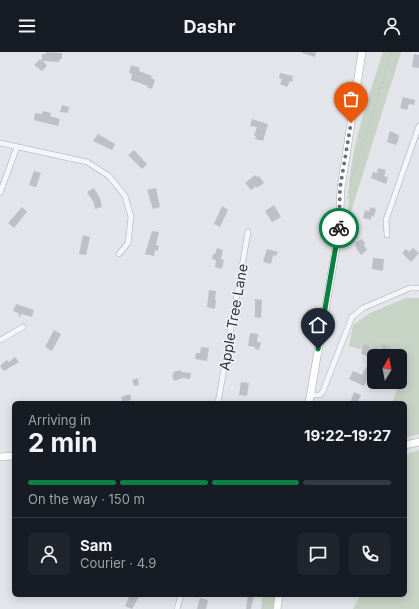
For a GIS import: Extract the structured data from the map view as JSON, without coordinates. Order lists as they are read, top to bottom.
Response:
{
  "streets": {
    "street": ["Apple Tree Lane"]
  },
  "north": "top",
  "page": {
    "header": "Dashr",
    "heading": ["2 min", "Arriving in", "19:22–19:27"],
    "panel": ["Sam", "Courier · 4.9"],
    "bar": "On the way · 150 m"
  }
}
